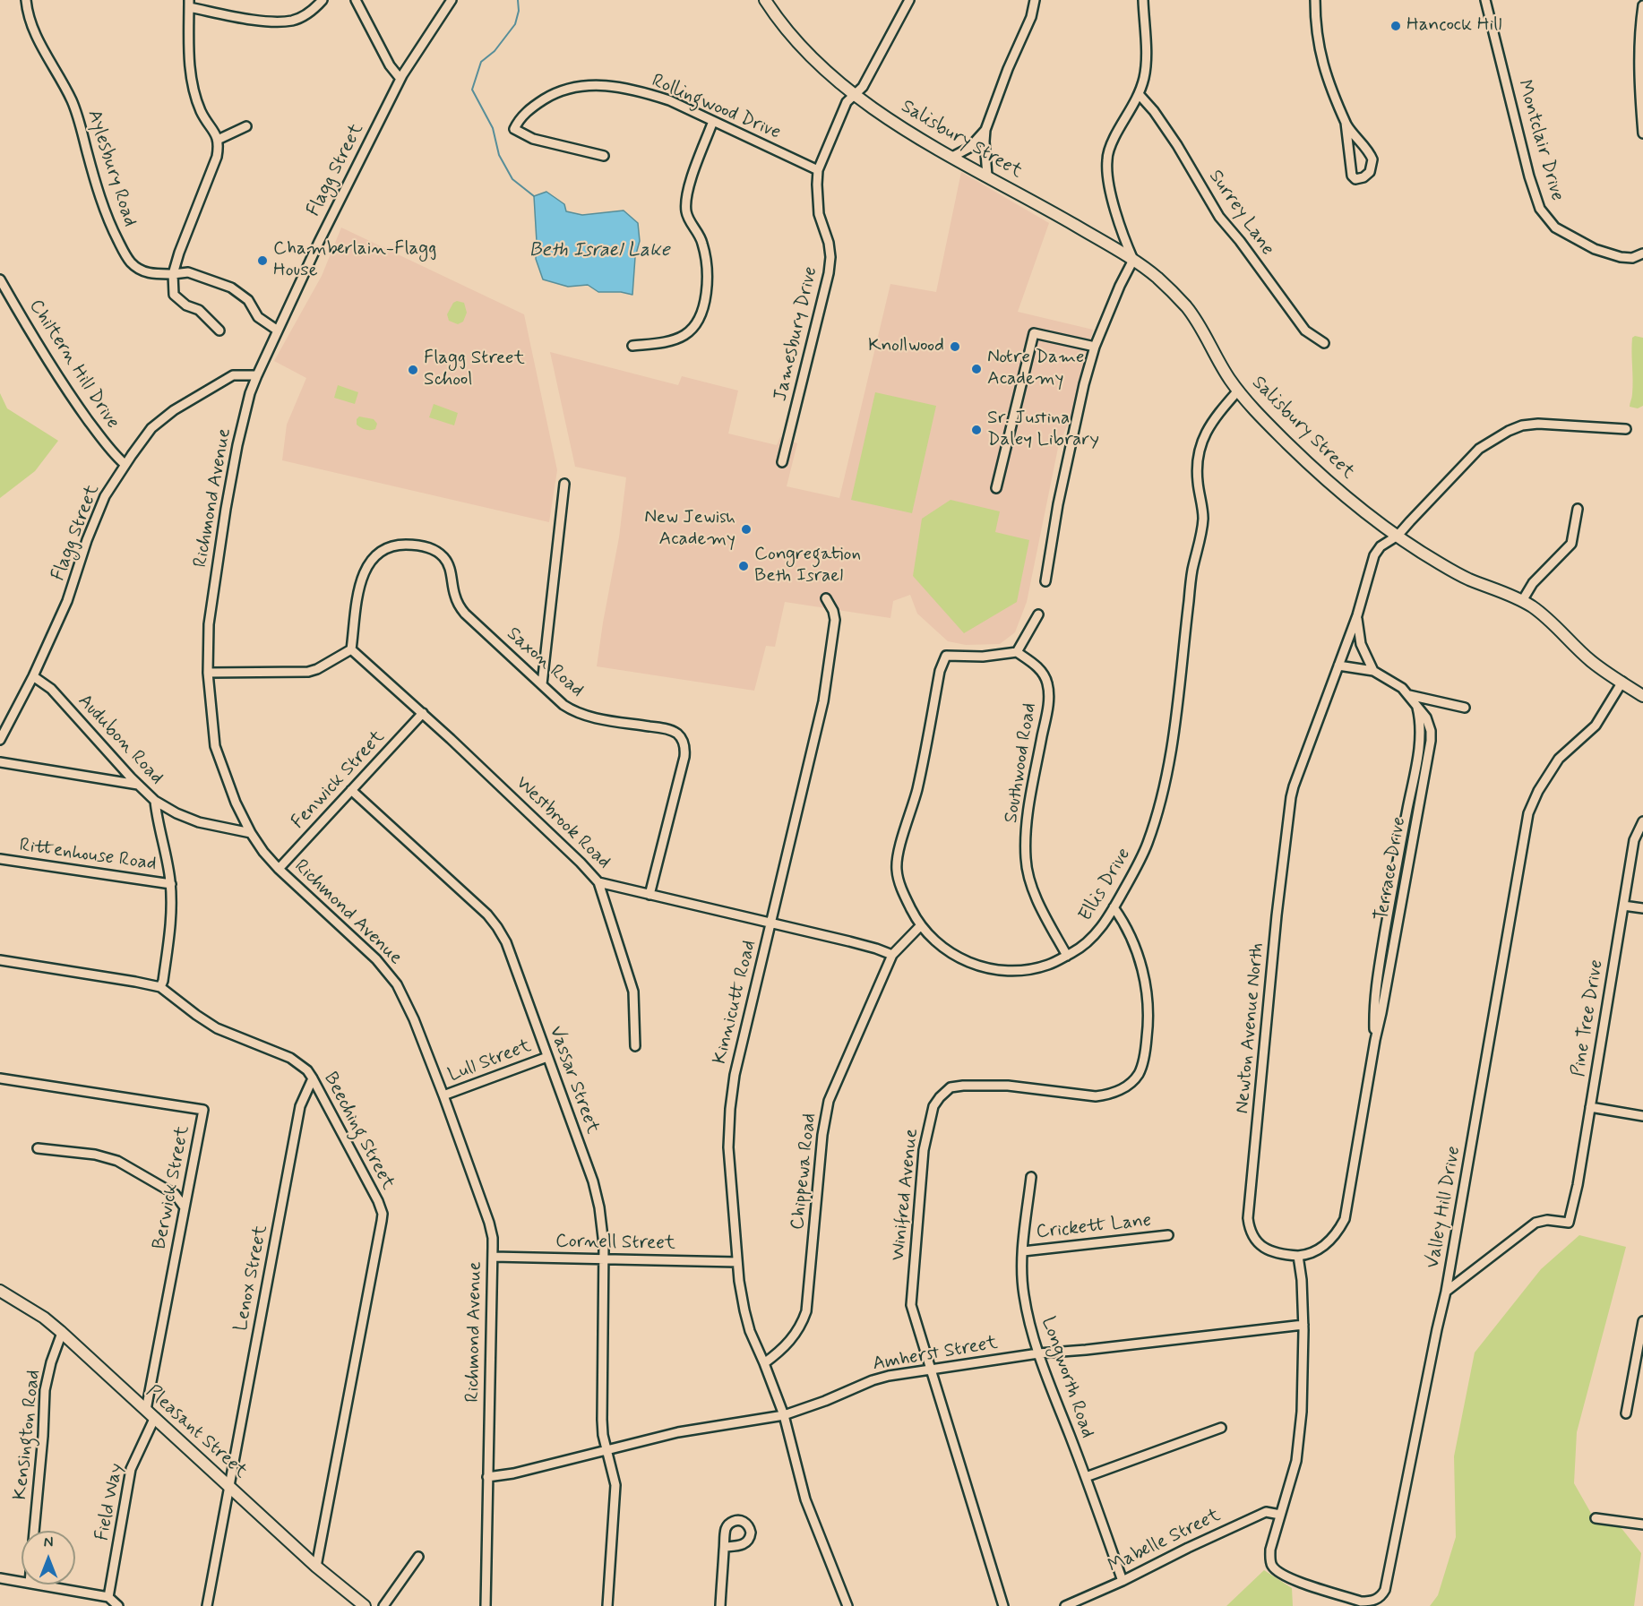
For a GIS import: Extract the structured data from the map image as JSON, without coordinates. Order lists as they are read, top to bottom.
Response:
{
  "streets": {
    "main road": ["Salisbury Street", "Pleasant Street"],
    "street": [
      "Rollingwood Drive",
      "Montclair Drive",
      "Aylesbury Road",
      "Flagg Street",
      "Surrey Lane",
      "Jamesbury Drive",
      "Chiltern Hill Drive",
      "Richmond Avenue",
      "Saxon Road",
      "Audubon Road",
      "Southwood Road",
      "Fenwick Street",
      "Westbrook Road",
      "Rittenhouse Road",
      "Terrace Drive",
      "Ellis Drive",
      "Kinnicutt Road",
      "Pine Tree Drive",
      "Newton Avenue North",
      "Lull Street",
      "Vassar Street",
      "Beeching Street",
      "Chippewa Road",
      "Berwick Street",
      "Winifred Avenue",
      "Valley Hill Drive",
      "Crickett Lane",
      "Cornell Street",
      "Lenox Street",
      "Amherst Street",
      "Longworth Road",
      "Kensington Road",
      "Field Way",
      "Mabelle Street"
    ]
  },
  "crossings": [
    ["Rollingwood Drive", "Jamesbury Drive"],
    ["Salisbury Street", "Jamesbury Drive"],
    ["Salisbury Street", "Ellis Drive"],
    ["Salisbury Street", "Newton Avenue North"],
    ["Salisbury Street", "Valley Hill Drive"],
    ["Aylesbury Road", "Flagg Street"],
    ["Flagg Street", "Chiltern Hill Drive"],
    ["Flagg Street", "Richmond Avenue"],
    ["Flagg Street", "Audubon Road"],
    ["Richmond Avenue", "Audubon Road"],
    ["Richmond Avenue", "Fenwick Street"],
    ["Richmond Avenue", "Lull Street"],
    ["Richmond Avenue", "Cornell Street"],
    ["Richmond Avenue", "Amherst Street"],
    ["Saxon Road", "Westbrook Road"],
    ["Southwood Road", "Ellis Drive"],
    ["Fenwick Street", "Westbrook Road"],
    ["Fenwick Street", "Vassar Street"],
    ["Westbrook Road", "Kinnicutt Road"],
    ["Westbrook Road", "Chippewa Road"],
    ["Terrace Drive", "Newton Avenue North"],
    ["Ellis Drive", "Chippewa Road"],
    ["Ellis Drive", "Winifred Avenue"],
    ["Kinnicutt Road", "Chippewa Road"],
    ["Kinnicutt Road", "Cornell Street"],
    ["Kinnicutt Road", "Amherst Street"],
    ["Pine Tree Drive", "Valley Hill Drive"],
    ["Lull Street", "Vassar Street"],
    ["Vassar Street", "Cornell Street"],
    ["Vassar Street", "Amherst Street"],
    ["Beeching Street", "Lenox Street"],
    ["Beeching Street", "Pleasant Street"],
    ["Berwick Street", "Pleasant Street"],
    ["Berwick Street", "Field Way"],
    ["Winifred Avenue", "Amherst Street"],
    ["Valley Hill Drive", "Mabelle Street"],
    ["Crickett Lane", "Longworth Road"],
    ["Lenox Street", "Pleasant Street"],
    ["Amherst Street", "Longworth Road"],
    ["Longworth Road", "Mabelle Street"],
    ["Pleasant Street", "Kensington Road"],
    ["Pleasant Street", "Field Way"]
  ],
  "water": ["Beth Israel Lake"],
  "places": [
    "Hancock Hill",
    "Chamberlain-Flagg House",
    "Knollwood",
    "Notre Dame Academy",
    "Flagg Street School",
    "Sr. Justina Daley Library",
    "New Jewish Academy",
    "Congregation Beth Israel"
  ],
  "north": "top"
}
